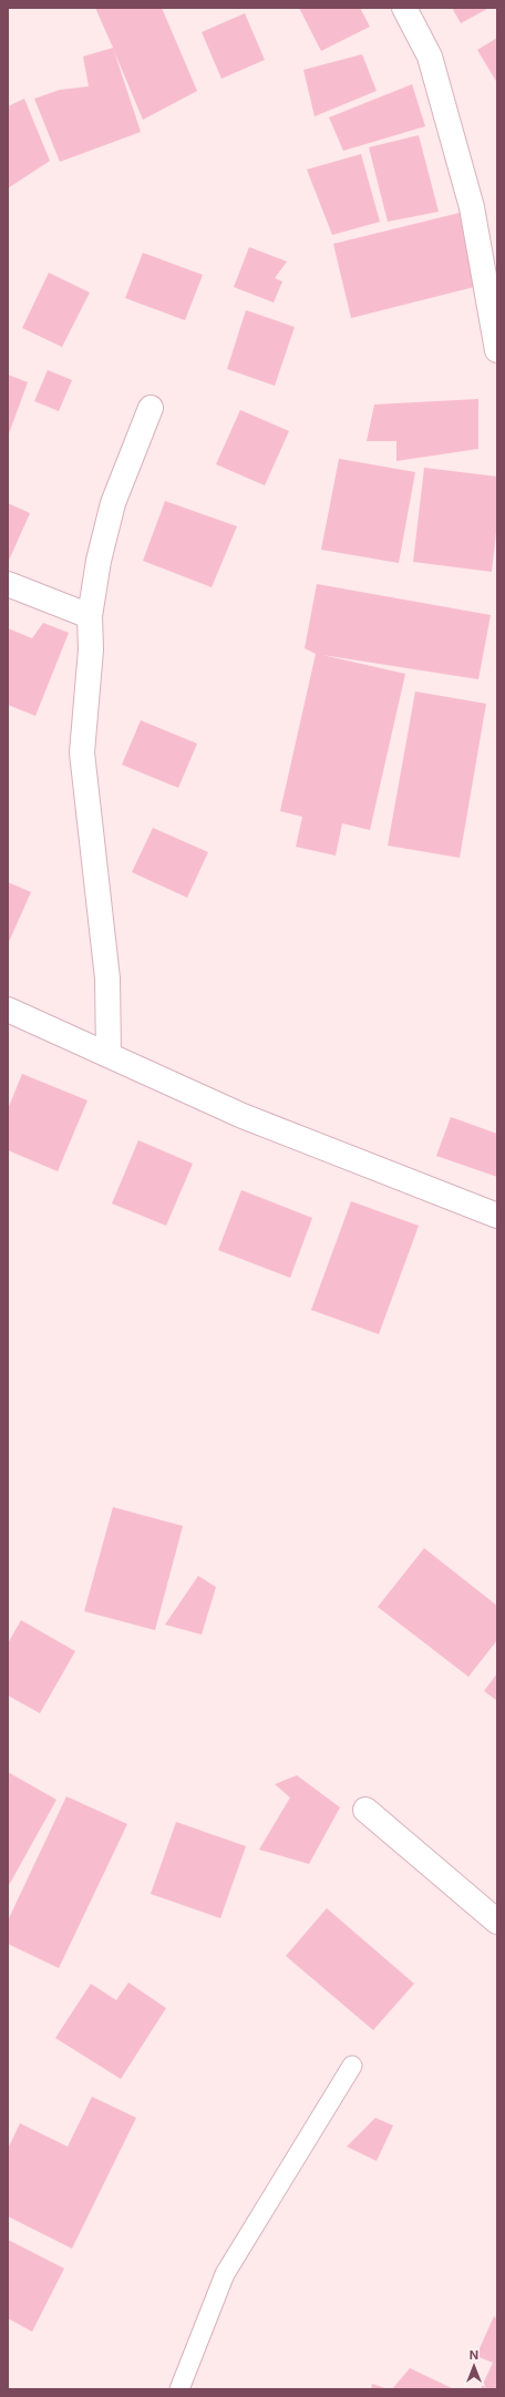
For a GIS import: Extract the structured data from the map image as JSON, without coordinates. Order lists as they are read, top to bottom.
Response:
{
  "north": "top"
}
